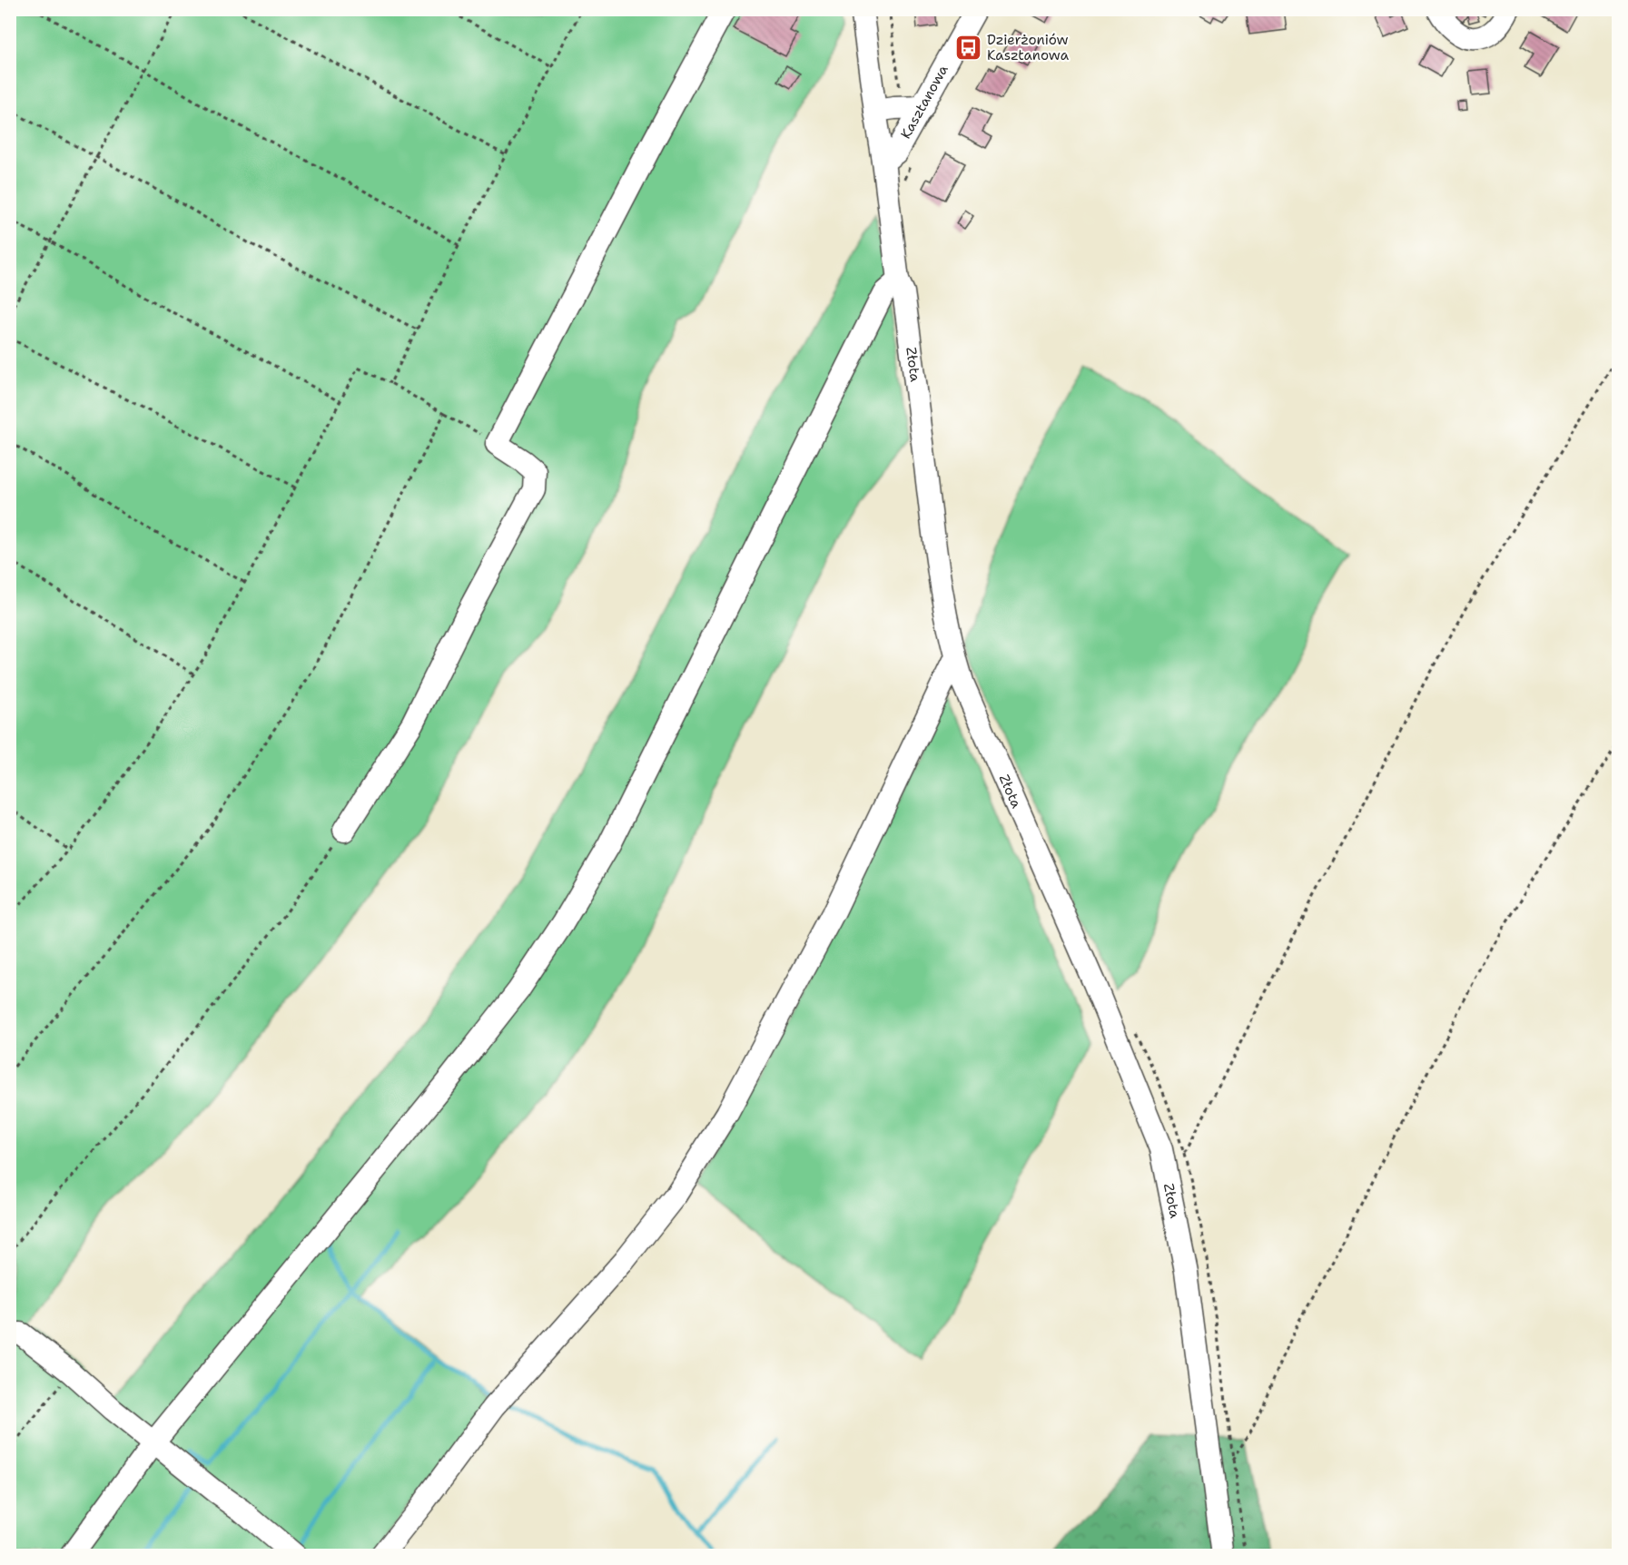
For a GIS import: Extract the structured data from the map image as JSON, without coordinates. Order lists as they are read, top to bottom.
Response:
{
  "streets": {
    "street": ["Kasztanowa", "Złota"]
  },
  "crossings": [
    ["Kasztanowa", "Złota"]
  ],
  "places": {
    "bus stop": ["Dzierżoniów Kasztanowa"]
  }
}
